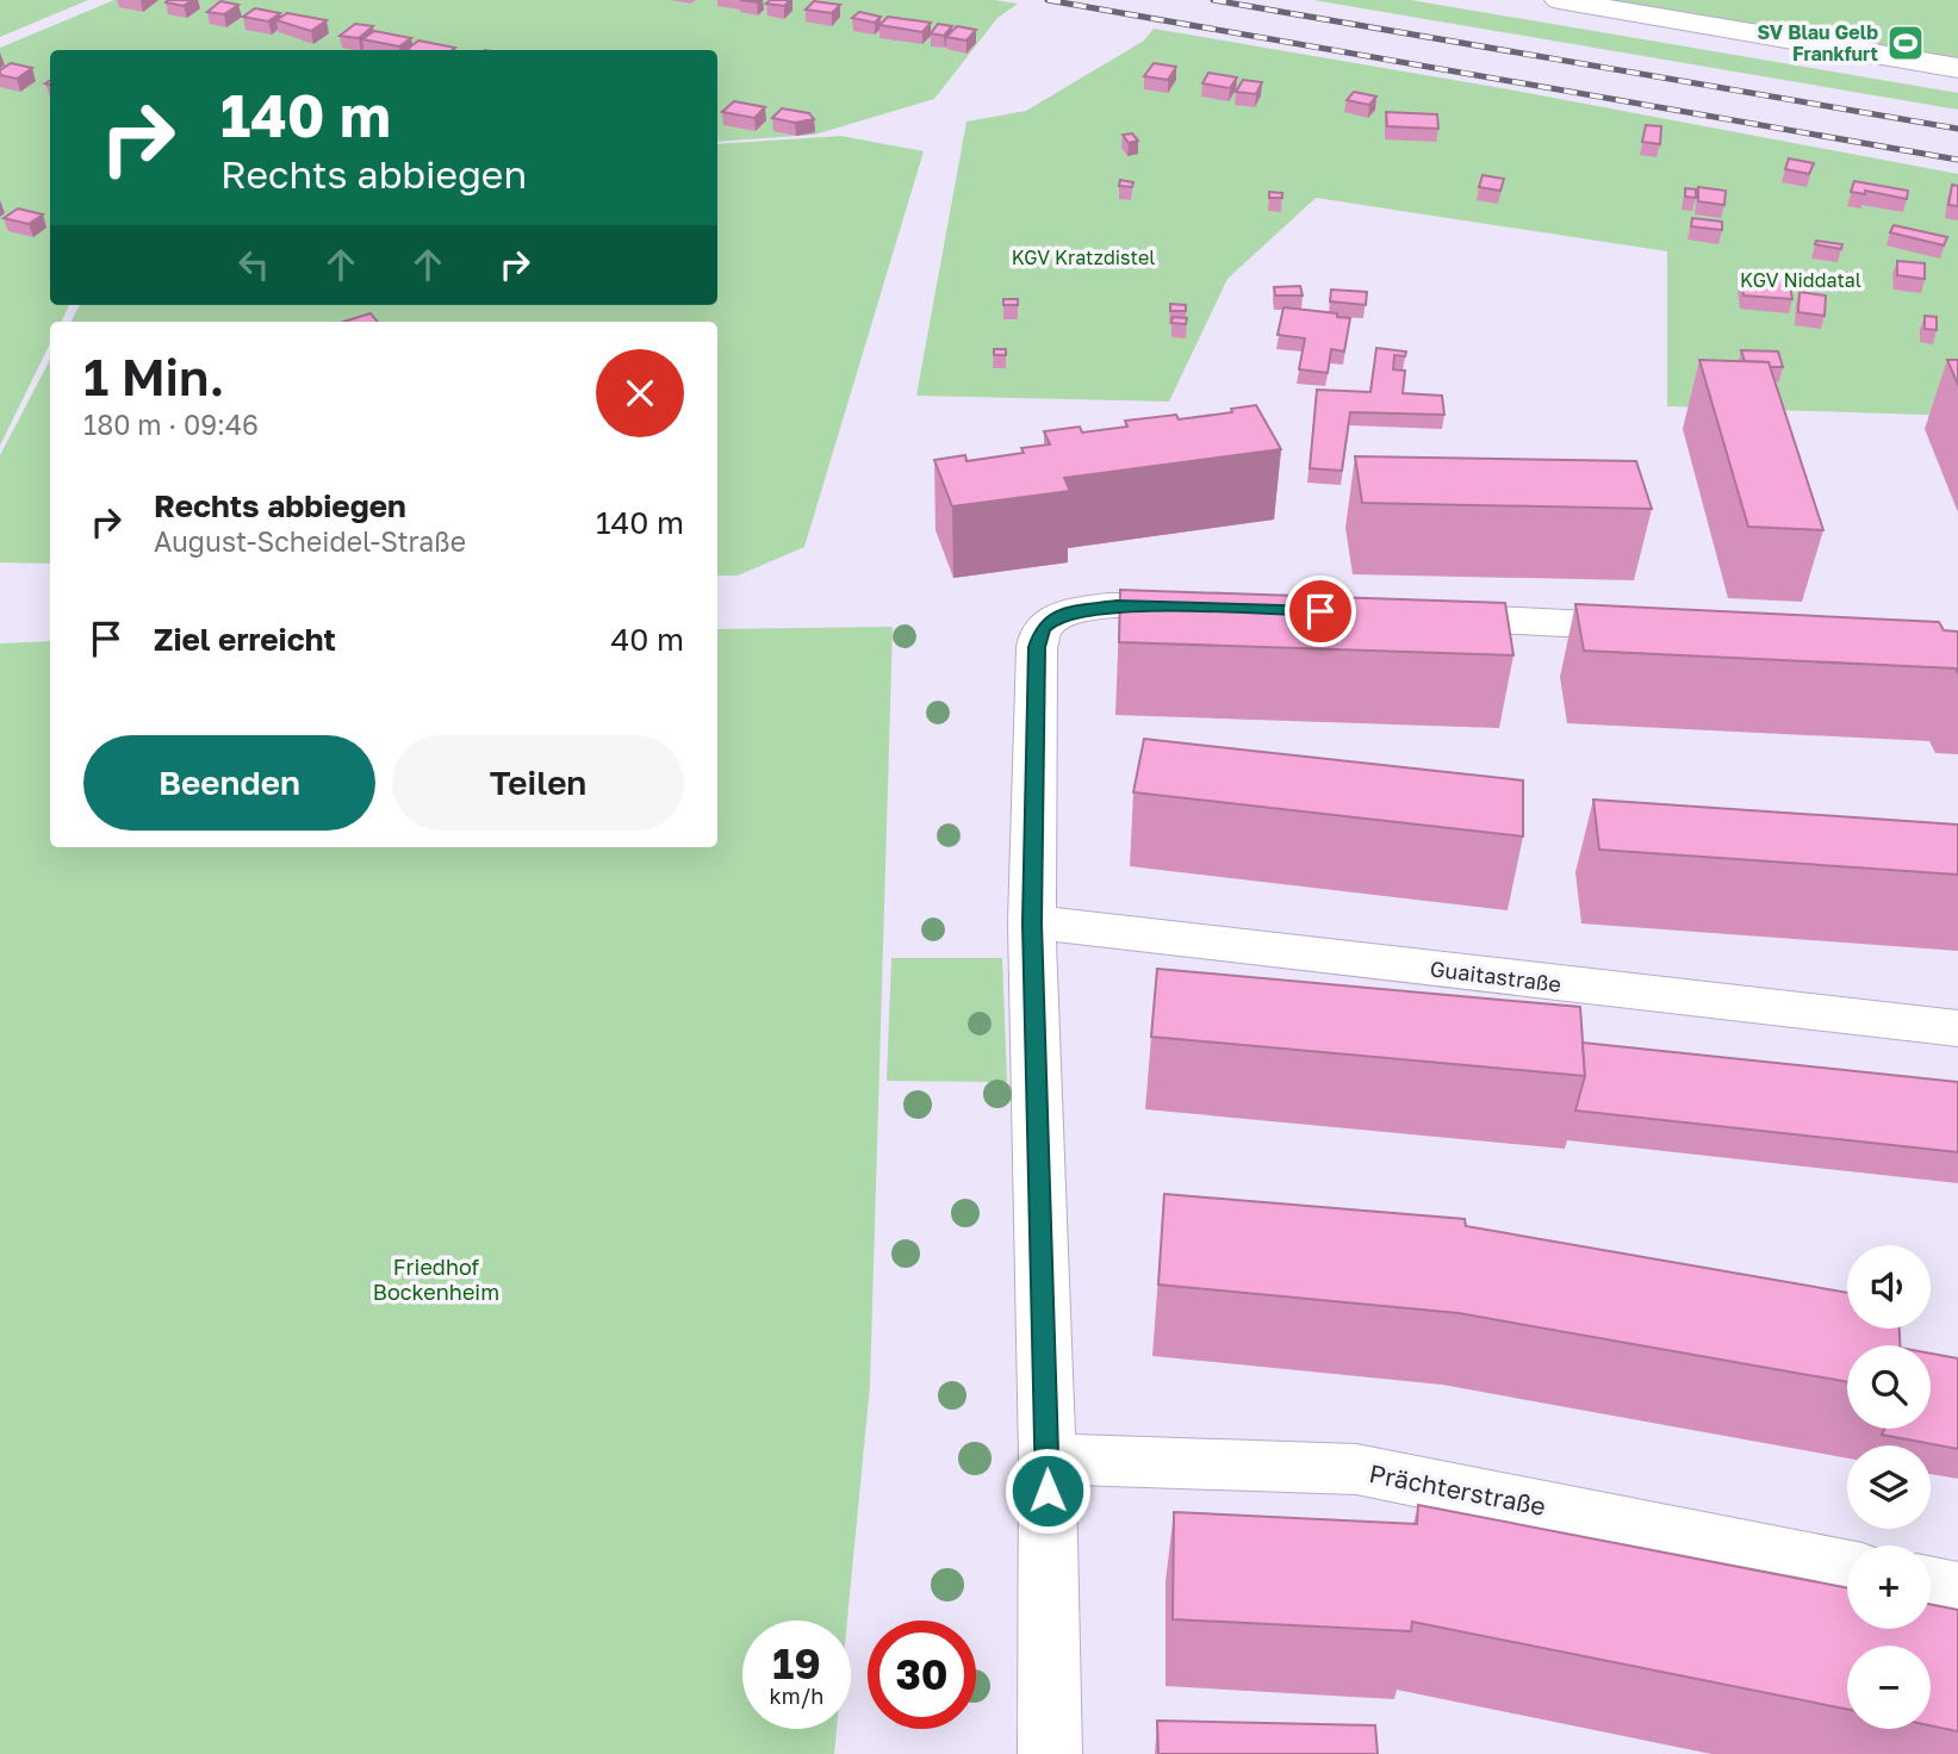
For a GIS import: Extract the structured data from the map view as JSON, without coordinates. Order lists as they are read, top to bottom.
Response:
{
  "streets": {
    "street": ["Guaitastraße", "Prächterstraße"]
  },
  "parks": ["KGV Kratzdistel", "KGV Niddatal", "Friedhof Bockenheim"],
  "places": {
    "sports": ["SV Blau Gelb Frankfurt"]
  },
  "page": {
    "turn": ["140 m", "Rechts abbiegen"],
    "heading": ["1 Min.", "180 m · 09:46"],
    "list": [
      {
        "name": "Rechts abbiegen",
        "note": "August-Scheidel-Straße",
        "value": "140 m"
      },
      {
        "name": "Ziel erreicht",
        "value": "40 m"
      }
    ],
    "buttons": ["Beenden", "Teilen"],
    "map_buttons": ["+", "−"],
    "speed": "19 km/h",
    "limit": "30"
  }
}
